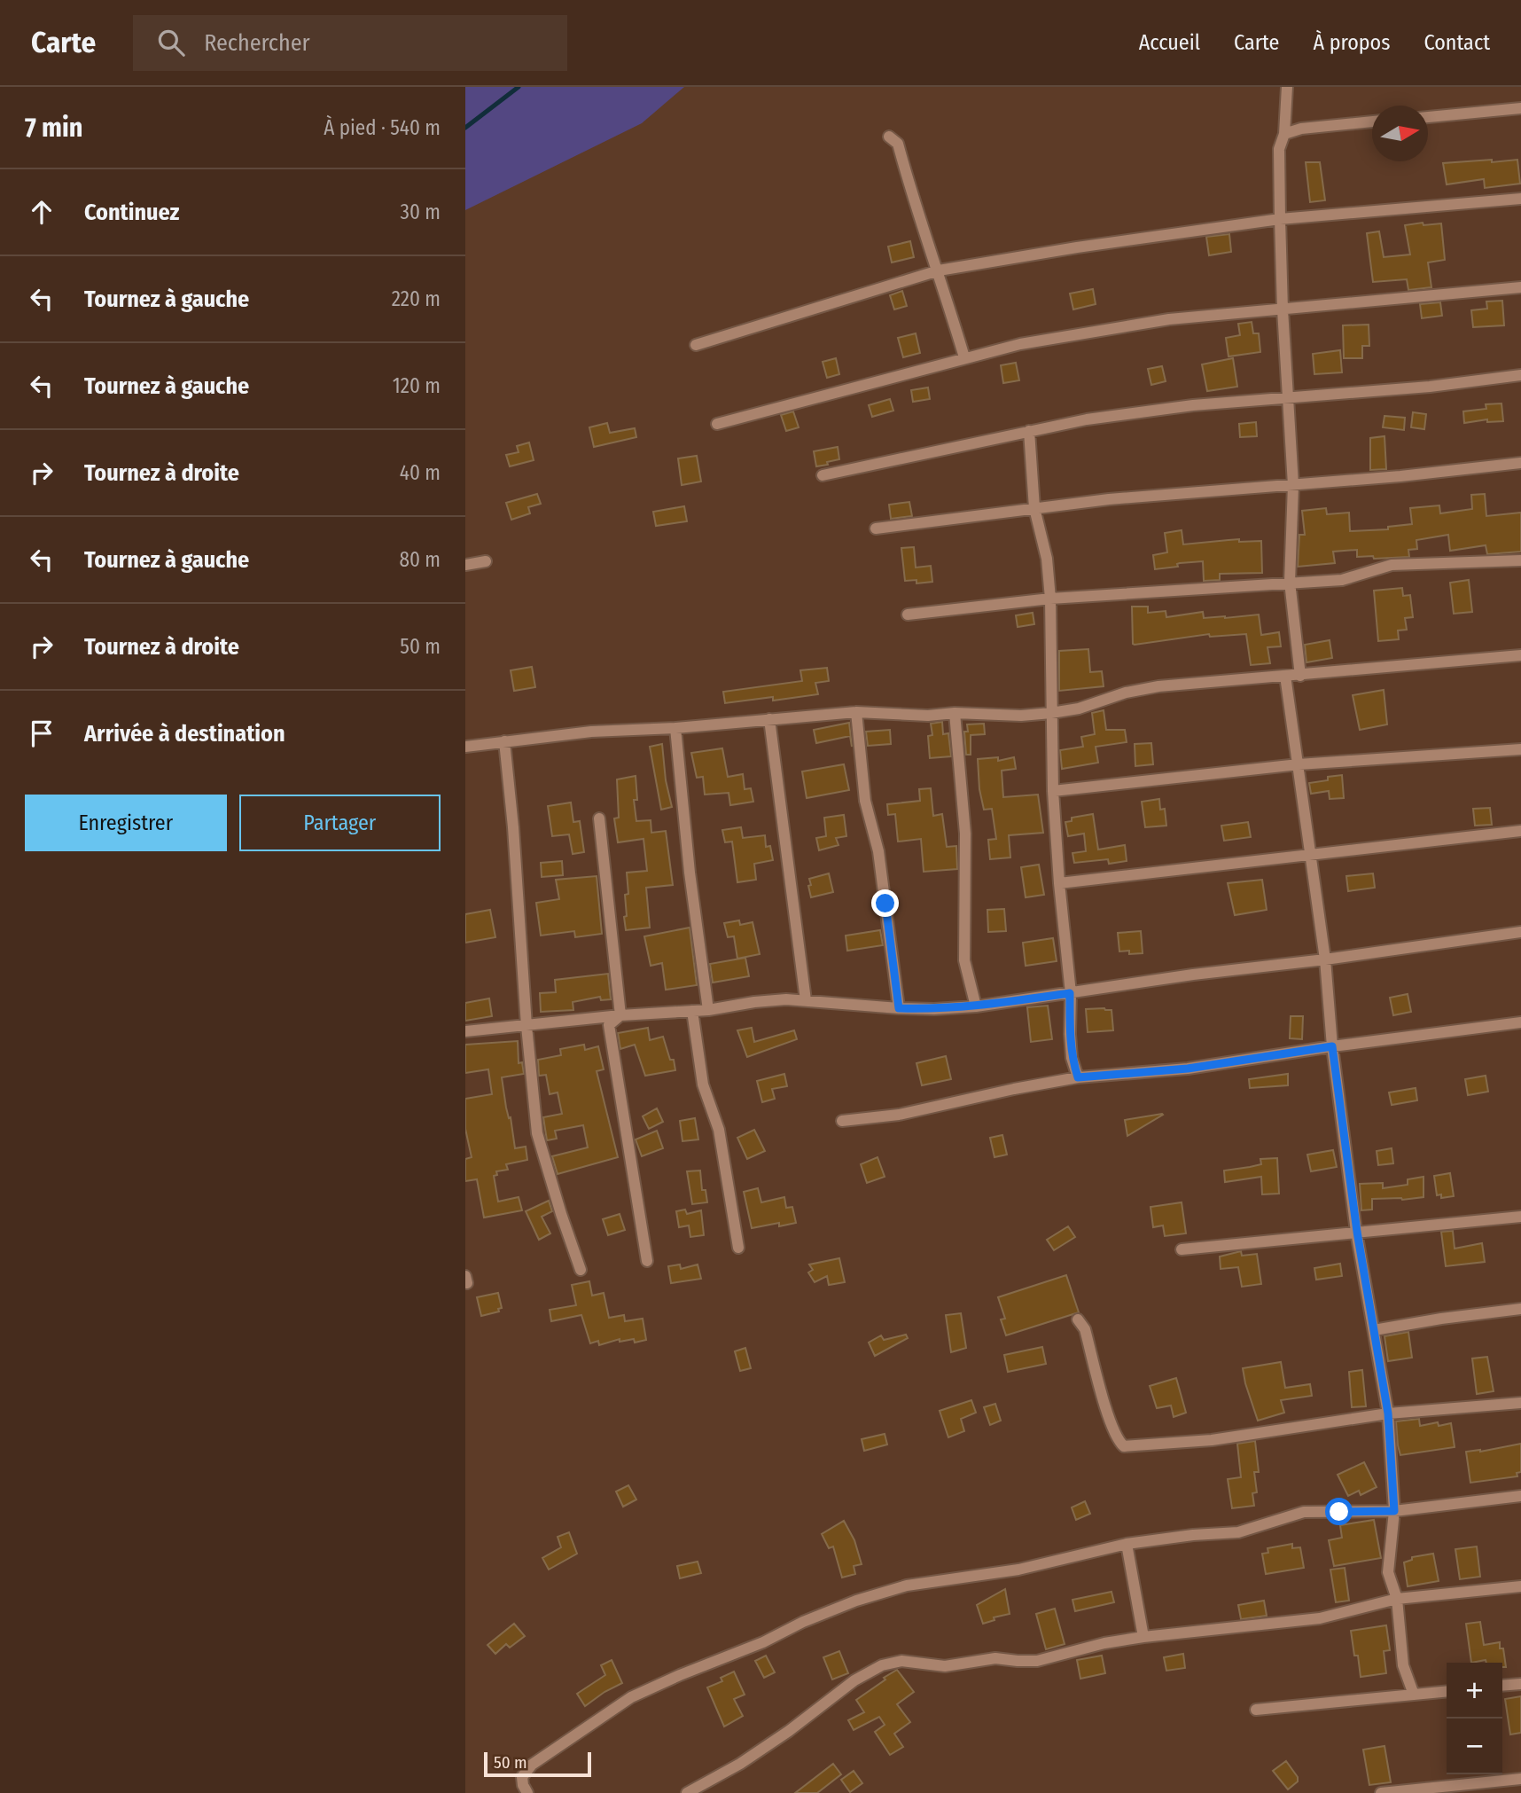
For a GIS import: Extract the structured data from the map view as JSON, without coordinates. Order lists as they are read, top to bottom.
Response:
{
  "scale_bar": "50 m",
  "north": "right",
  "page": {
    "header": "Carte",
    "search": "Rechercher",
    "nav": [
      "Accueil",
      "Carte",
      "À propos",
      "Contact"
    ],
    "heading": ["7 min", "À pied · 540 m"],
    "list": [
      ["Continuez", "30 m"],
      ["Tournez à gauche", "220 m"],
      ["Tournez à gauche", "120 m"],
      ["Tournez à droite", "40 m"],
      ["Tournez à gauche", "80 m"],
      ["Tournez à droite", "50 m"],
      "Arrivée à destination"
    ],
    "buttons": ["Enregistrer", "Partager"],
    "map_buttons": ["+", "−"],
    "scale": "50 m"
  }
}
